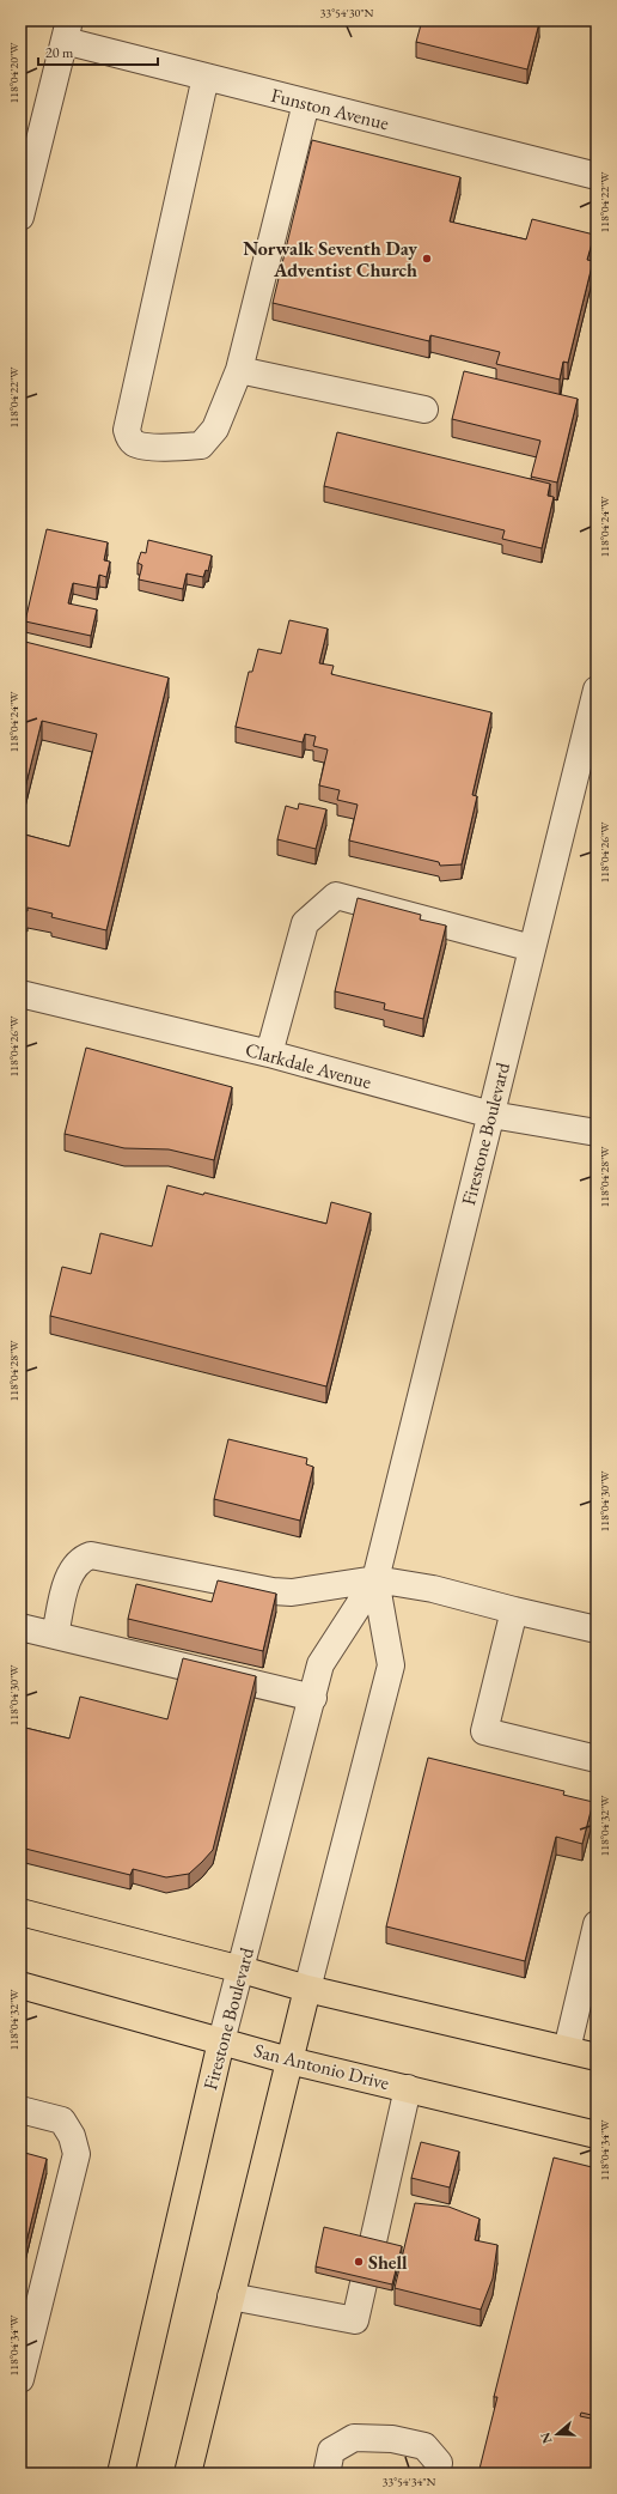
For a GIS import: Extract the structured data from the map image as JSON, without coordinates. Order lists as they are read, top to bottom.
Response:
{
  "streets": {
    "main road": ["Firestone Boulevard", "San Antonio Drive"],
    "street": ["Funston Avenue", "Clarkdale Avenue"]
  },
  "crossings": [
    ["Clarkdale Avenue", "Firestone Boulevard"],
    ["Firestone Boulevard", "San Antonio Drive"]
  ],
  "places": ["Norwalk Seventh Day Adventist Church", "Shell"],
  "scale_bar": "20 m",
  "north": "left",
  "coordinates": [
    "33°54'30\"N",
    "118°04'20\"W",
    "118°04'22\"W",
    "118°04'24\"W",
    "118°04'26\"W",
    "118°04'28\"W",
    "118°04'30\"W",
    "118°04'32\"W",
    "118°04'34\"W",
    "33°54'34\"N"
  ]
}
